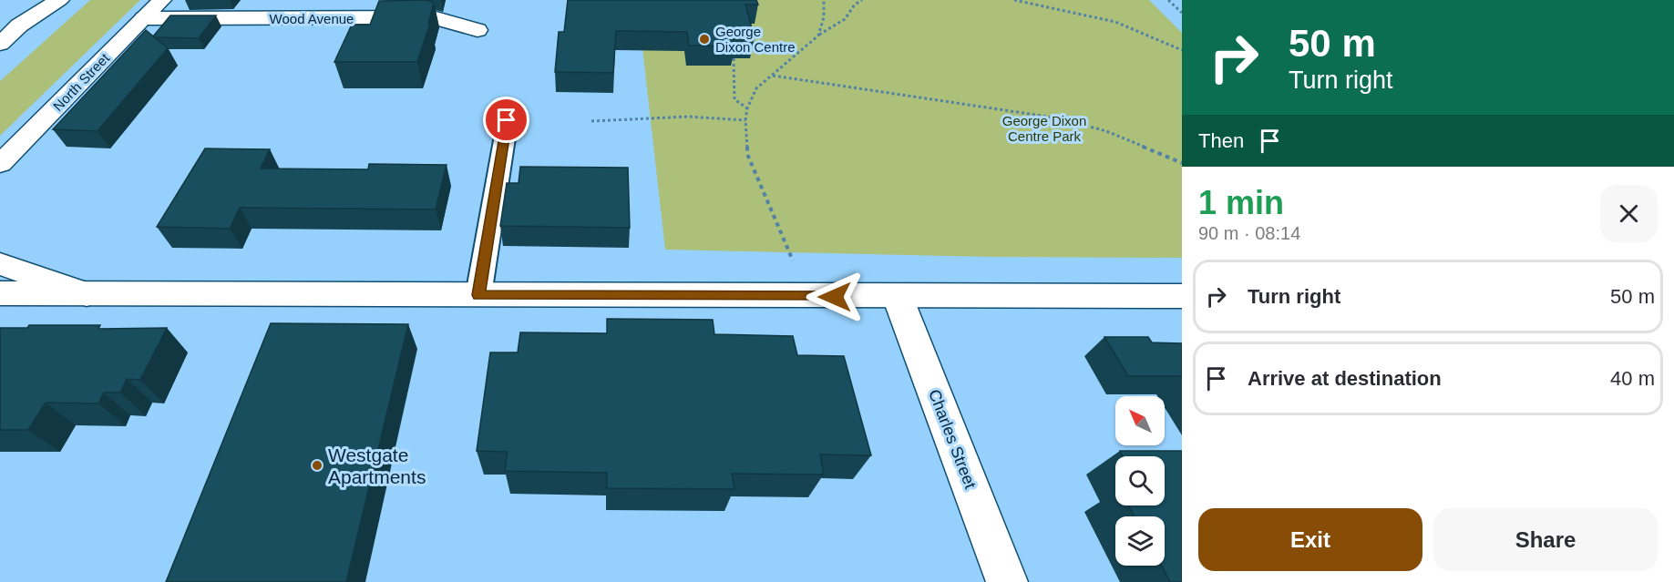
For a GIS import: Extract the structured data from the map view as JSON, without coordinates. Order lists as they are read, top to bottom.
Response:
{
  "streets": {
    "main road": ["Wood Avenue", "North Street", "Charles Street"]
  },
  "crossings": [
    ["Wood Avenue", "North Street"]
  ],
  "parks": ["George Dixon Centre Park"],
  "places": ["George Dixon Centre", "Westgate Apartments"],
  "north": "top left",
  "page": {
    "turn": ["50 m", "Turn right"],
    "then": "Then",
    "heading": ["1 min", "90 m · 08:14"],
    "list": [
      {
        "name": "Turn right",
        "value": "50 m"
      },
      {
        "name": "Arrive at destination",
        "value": "40 m"
      }
    ],
    "buttons": ["Exit", "Share"]
  }
}
